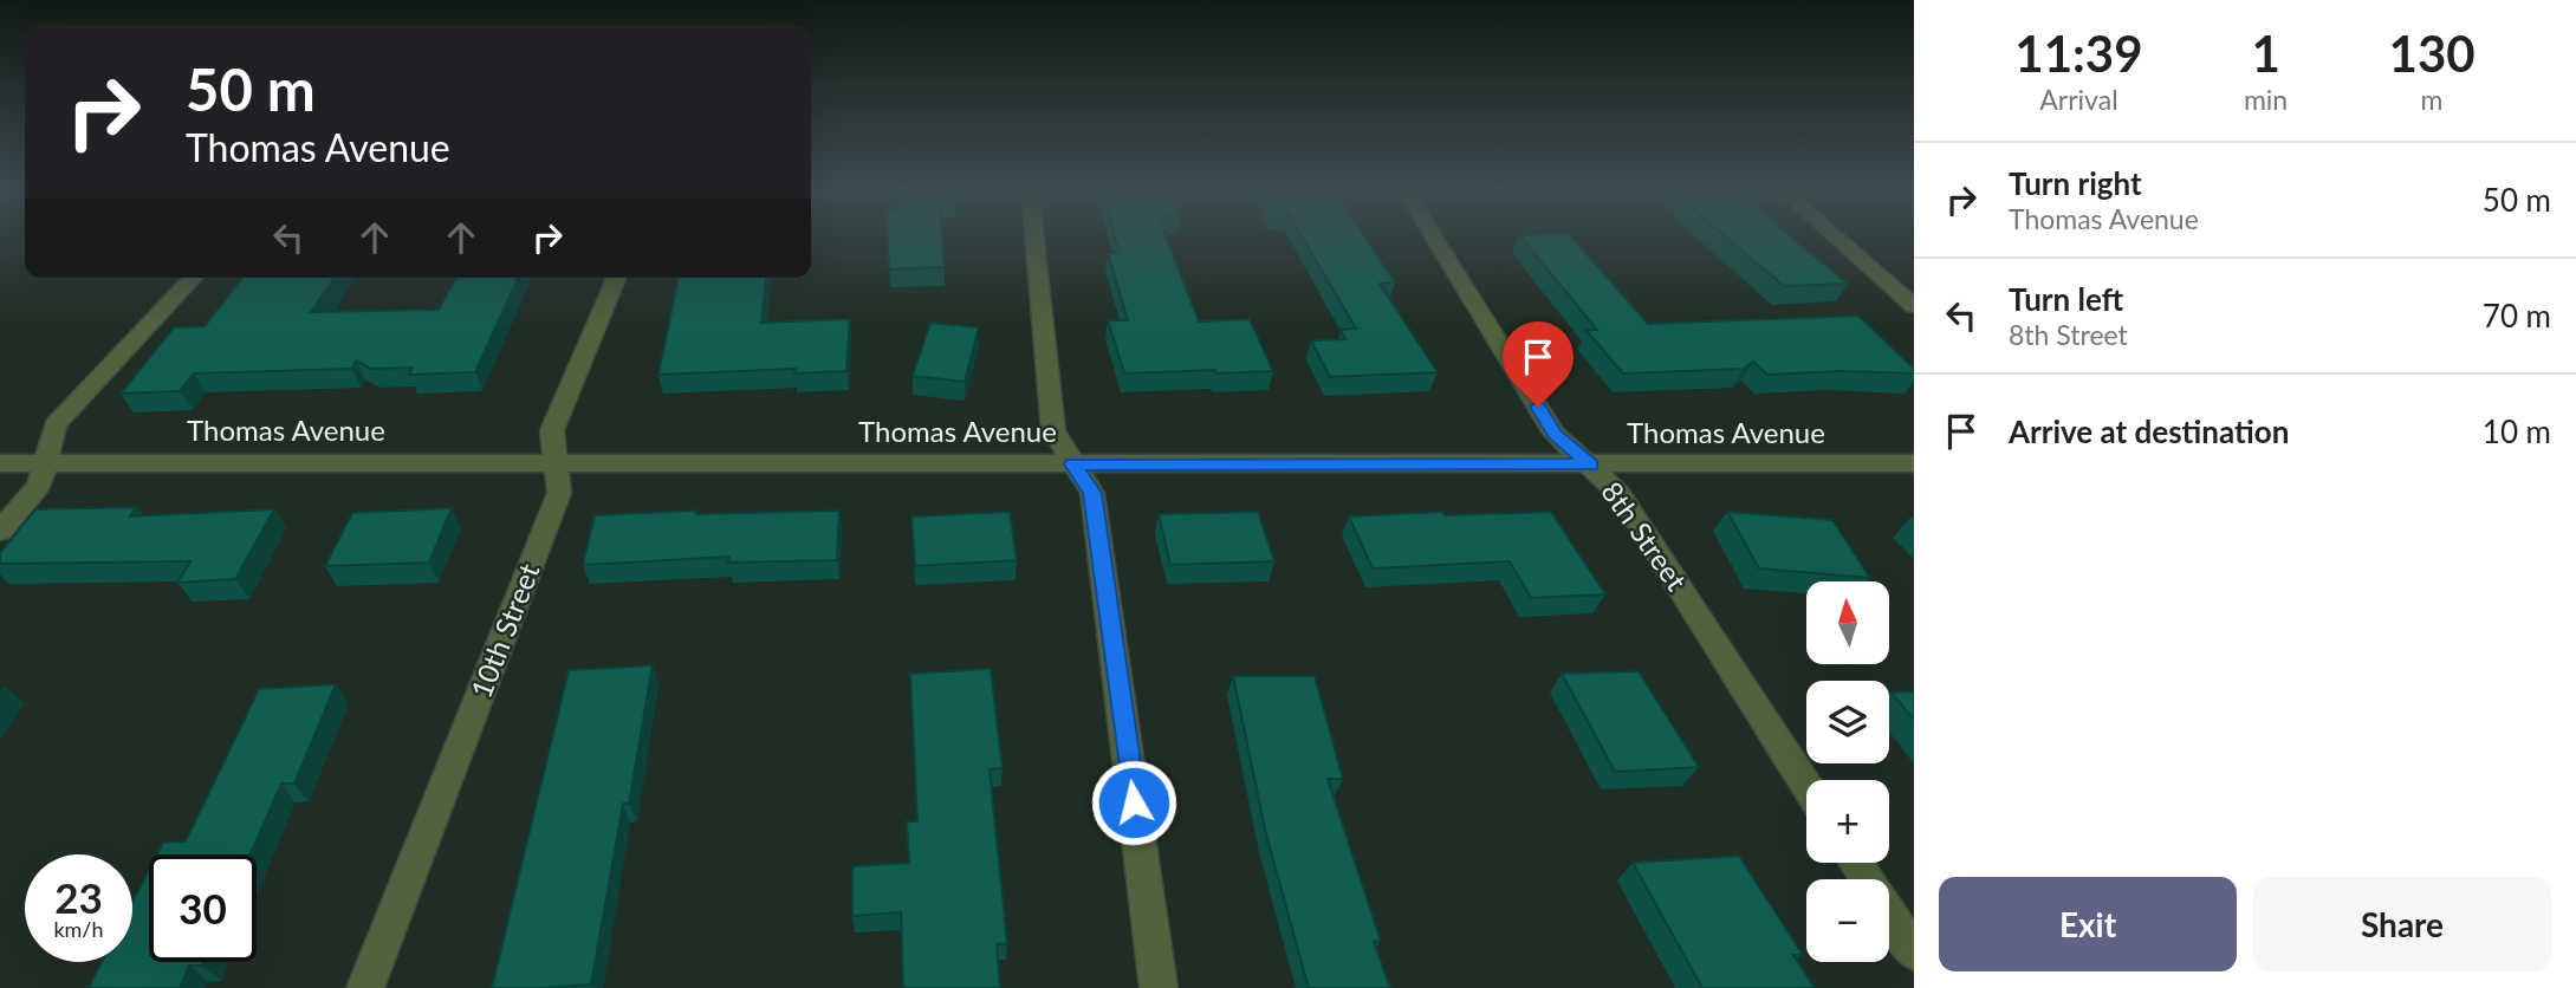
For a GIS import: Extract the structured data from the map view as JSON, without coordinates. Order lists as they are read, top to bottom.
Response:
{
  "streets": {
    "street": ["Thomas Avenue", "8th Street", "10th Street"]
  },
  "crossings": [
    ["Thomas Avenue", "8th Street"],
    ["Thomas Avenue", "10th Street"]
  ],
  "north": "top",
  "page": {
    "eta": [
      "11:39",
      "Arrival",
      "1",
      "min",
      "130",
      "m"
    ],
    "turn": ["50 m", "Thomas Avenue"],
    "list": [
      {
        "name": "Turn right",
        "note": "Thomas Avenue",
        "value": "50 m"
      },
      {
        "name": "Turn left",
        "note": "8th Street",
        "value": "70 m"
      },
      {
        "name": "Arrive at destination",
        "value": "10 m"
      }
    ],
    "map_buttons": ["+", "−"],
    "speed": "23 km/h",
    "limit": "30",
    "buttons": ["Exit", "Share"]
  }
}
